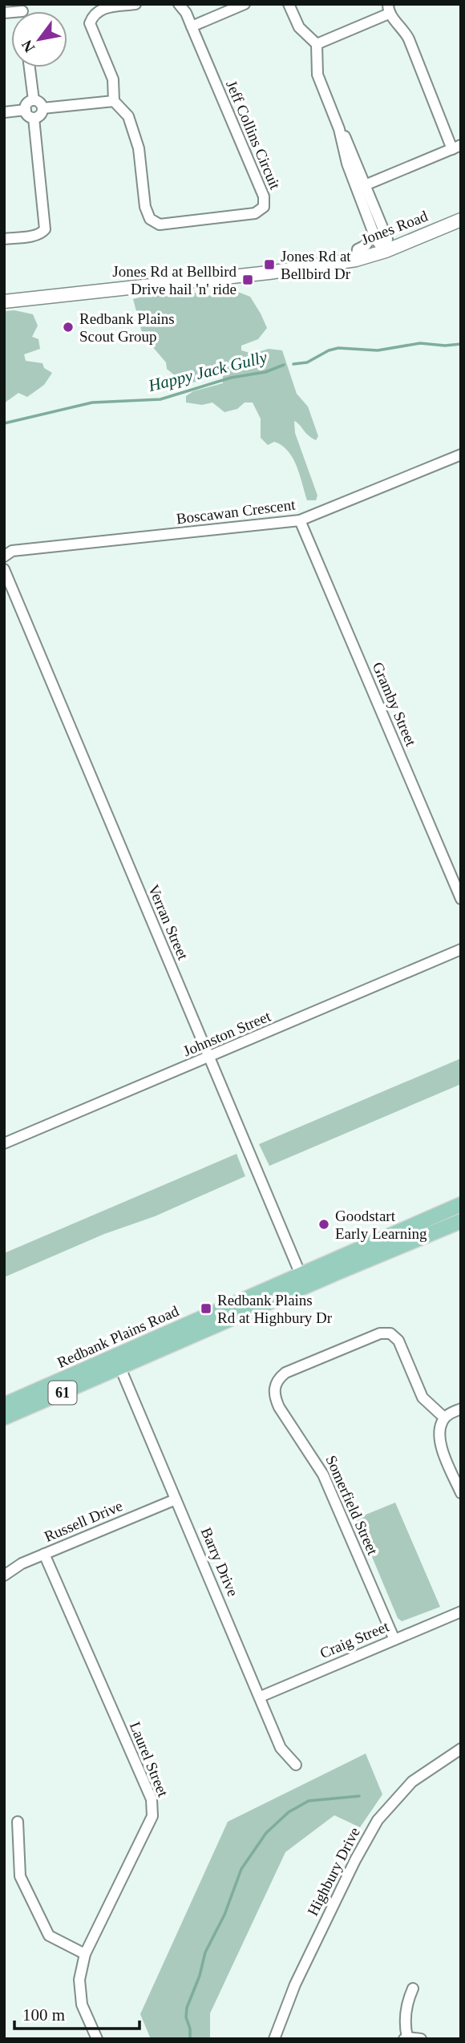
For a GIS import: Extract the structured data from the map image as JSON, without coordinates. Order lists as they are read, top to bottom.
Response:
{
  "streets": {
    "main road": ["Redbank Plains Road", "61"],
    "street": [
      "Jeff Collins Circuit",
      "Jones Road",
      "Boscawan Crescent",
      "Gramby Street",
      "Verran Street",
      "Johnston Street",
      "Somerfield Street",
      "Russell Drive",
      "Barry Drive",
      "Craig Street",
      "Laurel Street",
      "Highbury Drive"
    ]
  },
  "crossings": [
    ["Boscawan Crescent", "Gramby Street"],
    ["Verran Street", "Johnston Street"],
    ["Verran Street", "Redbank Plains Road"],
    ["Redbank Plains Road", "Barry Drive"],
    ["Somerfield Street", "Craig Street"],
    ["Russell Drive", "Barry Drive"],
    ["Russell Drive", "Laurel Street"],
    ["Barry Drive", "Craig Street"]
  ],
  "water": ["Happy Jack Gully"],
  "places": {
    "transit": ["Jones Rd at Bellbird Dr", "Jones Rd at Bellbird Drive hail 'n' ride", "Redbank Plains Rd at Highbury Dr"],
    "other": ["Redbank Plains Scout Group", "Goodstart Early Learning"]
  },
  "scale_bar": "100 m",
  "north": "bottom left"
}
